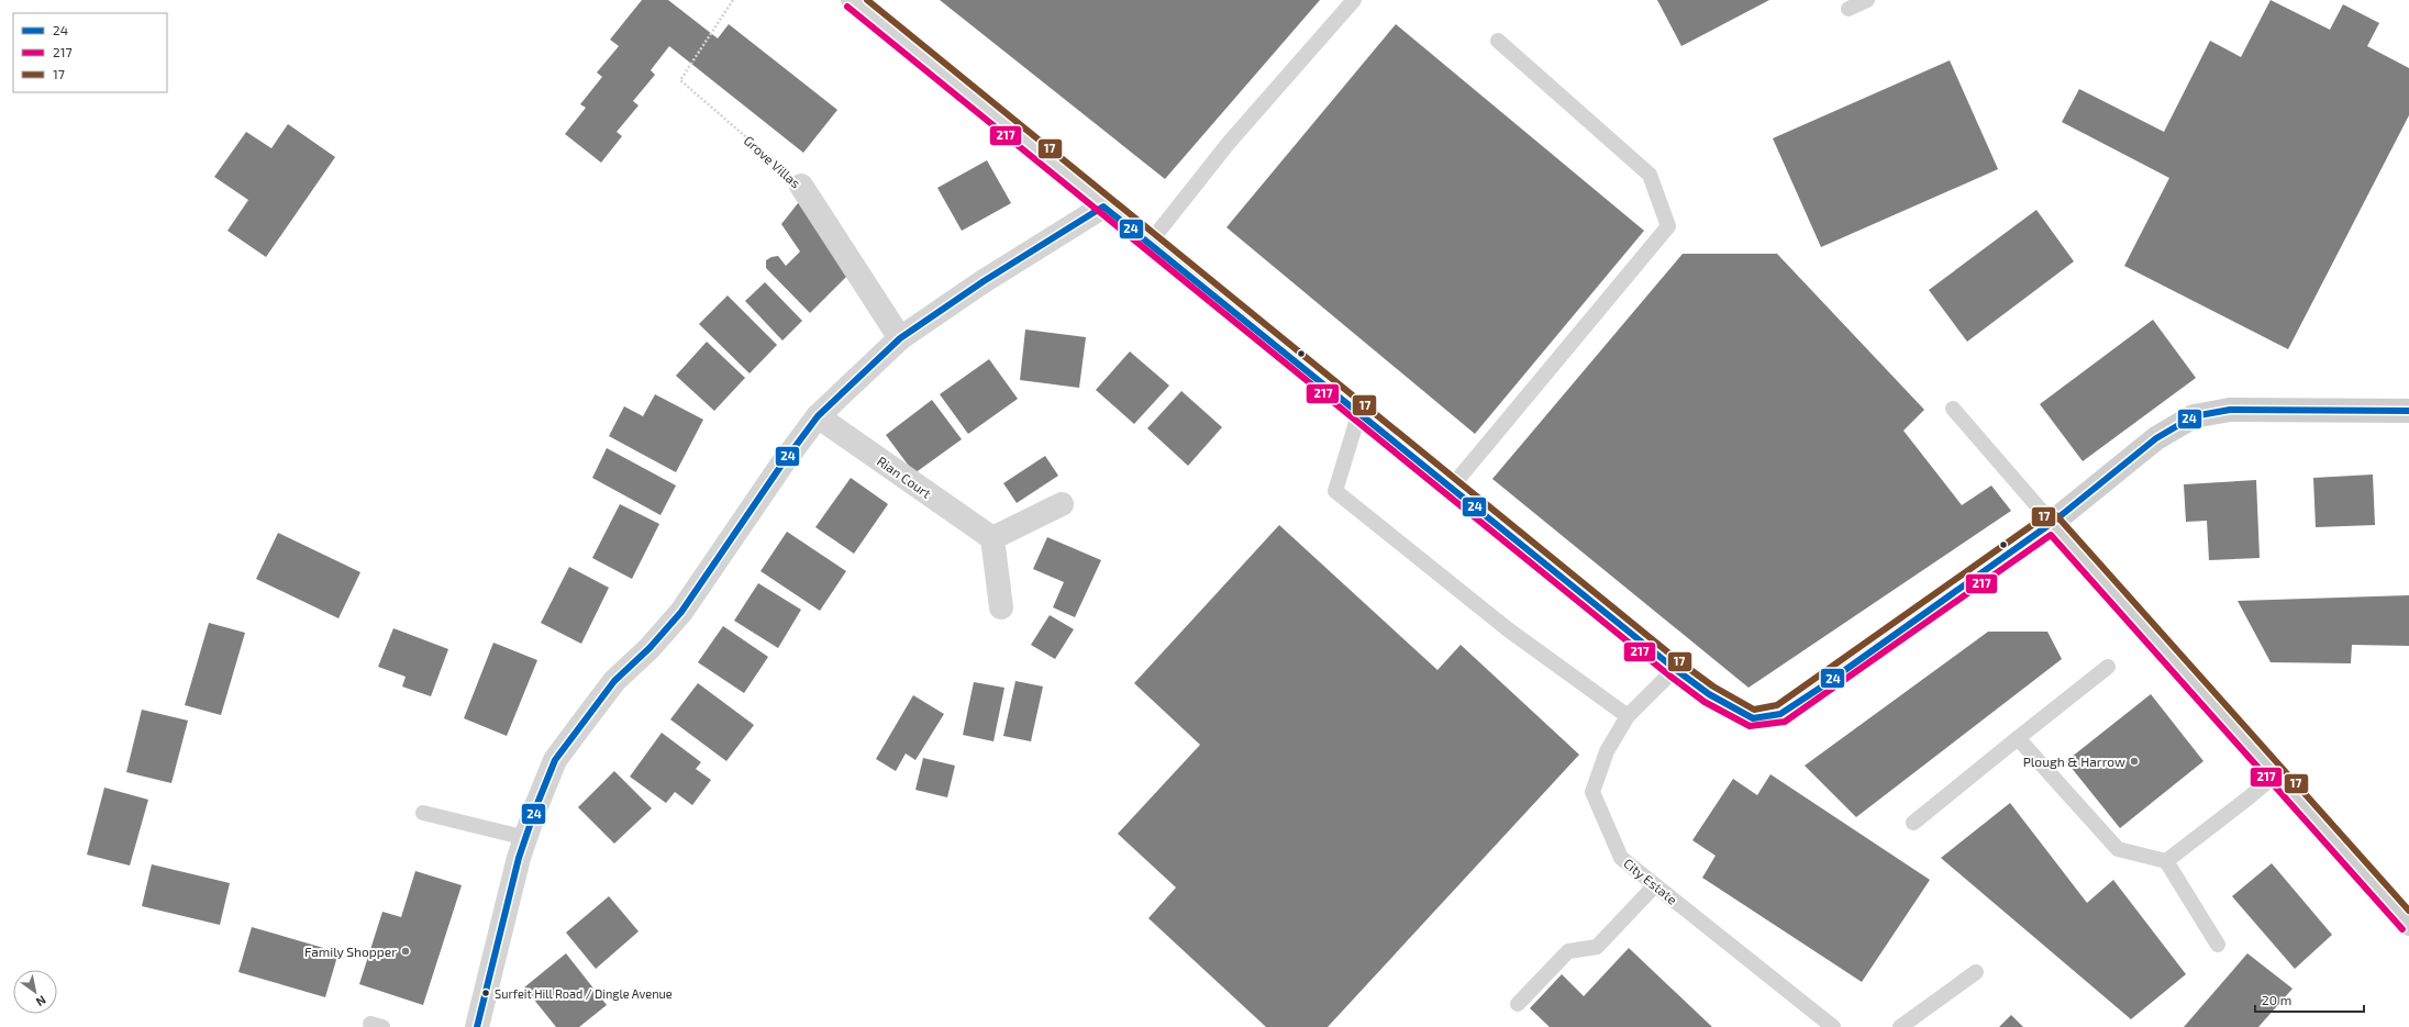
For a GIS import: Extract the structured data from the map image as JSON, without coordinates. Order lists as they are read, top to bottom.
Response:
{
  "streets": {
    "street": ["Grove Villas", "Rian Court"],
    "lane": ["City Estate"]
  },
  "places": ["Plough & Harrow", "Family Shopper", "Surfeit Hill Road / Dingle Avenue"],
  "lines": ["transit line 17", "transit line 217", "transit line 24"],
  "legend": ["24", "217", "17"],
  "scale_bar": "20 m",
  "north": "bottom right"
}
